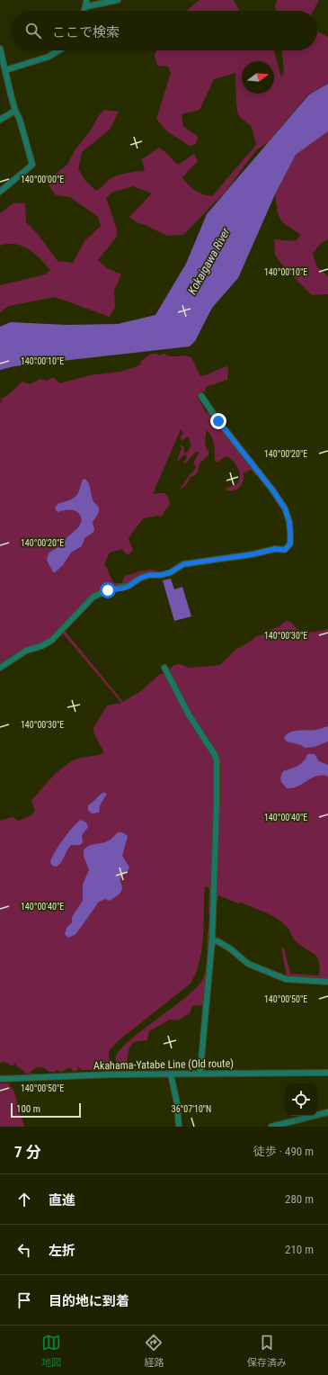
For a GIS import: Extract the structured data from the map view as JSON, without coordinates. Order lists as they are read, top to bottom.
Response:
{
  "streets": {
    "street": ["Akahama-Yatabe Line (Old route)"]
  },
  "water": ["Kokaigawa River"],
  "scale_bar": "100 m",
  "north": "right",
  "page": {
    "search": "ここで検索",
    "scale": "100 m",
    "heading": ["7 分", "徒歩 · 490 m"],
    "list": [
      ["直進", "280 m"],
      ["左折", "210 m"],
      "目的地に到着"
    ],
    "nav": ["地図", "経路", "保存済み"]
  },
  "coordinates": [
    "140°00'00\"E",
    "140°00'10\"E",
    "140°00'20\"E",
    "140°00'30\"E",
    "140°00'40\"E",
    "140°00'50\"E",
    "36°07'10\"N"
  ]
}
